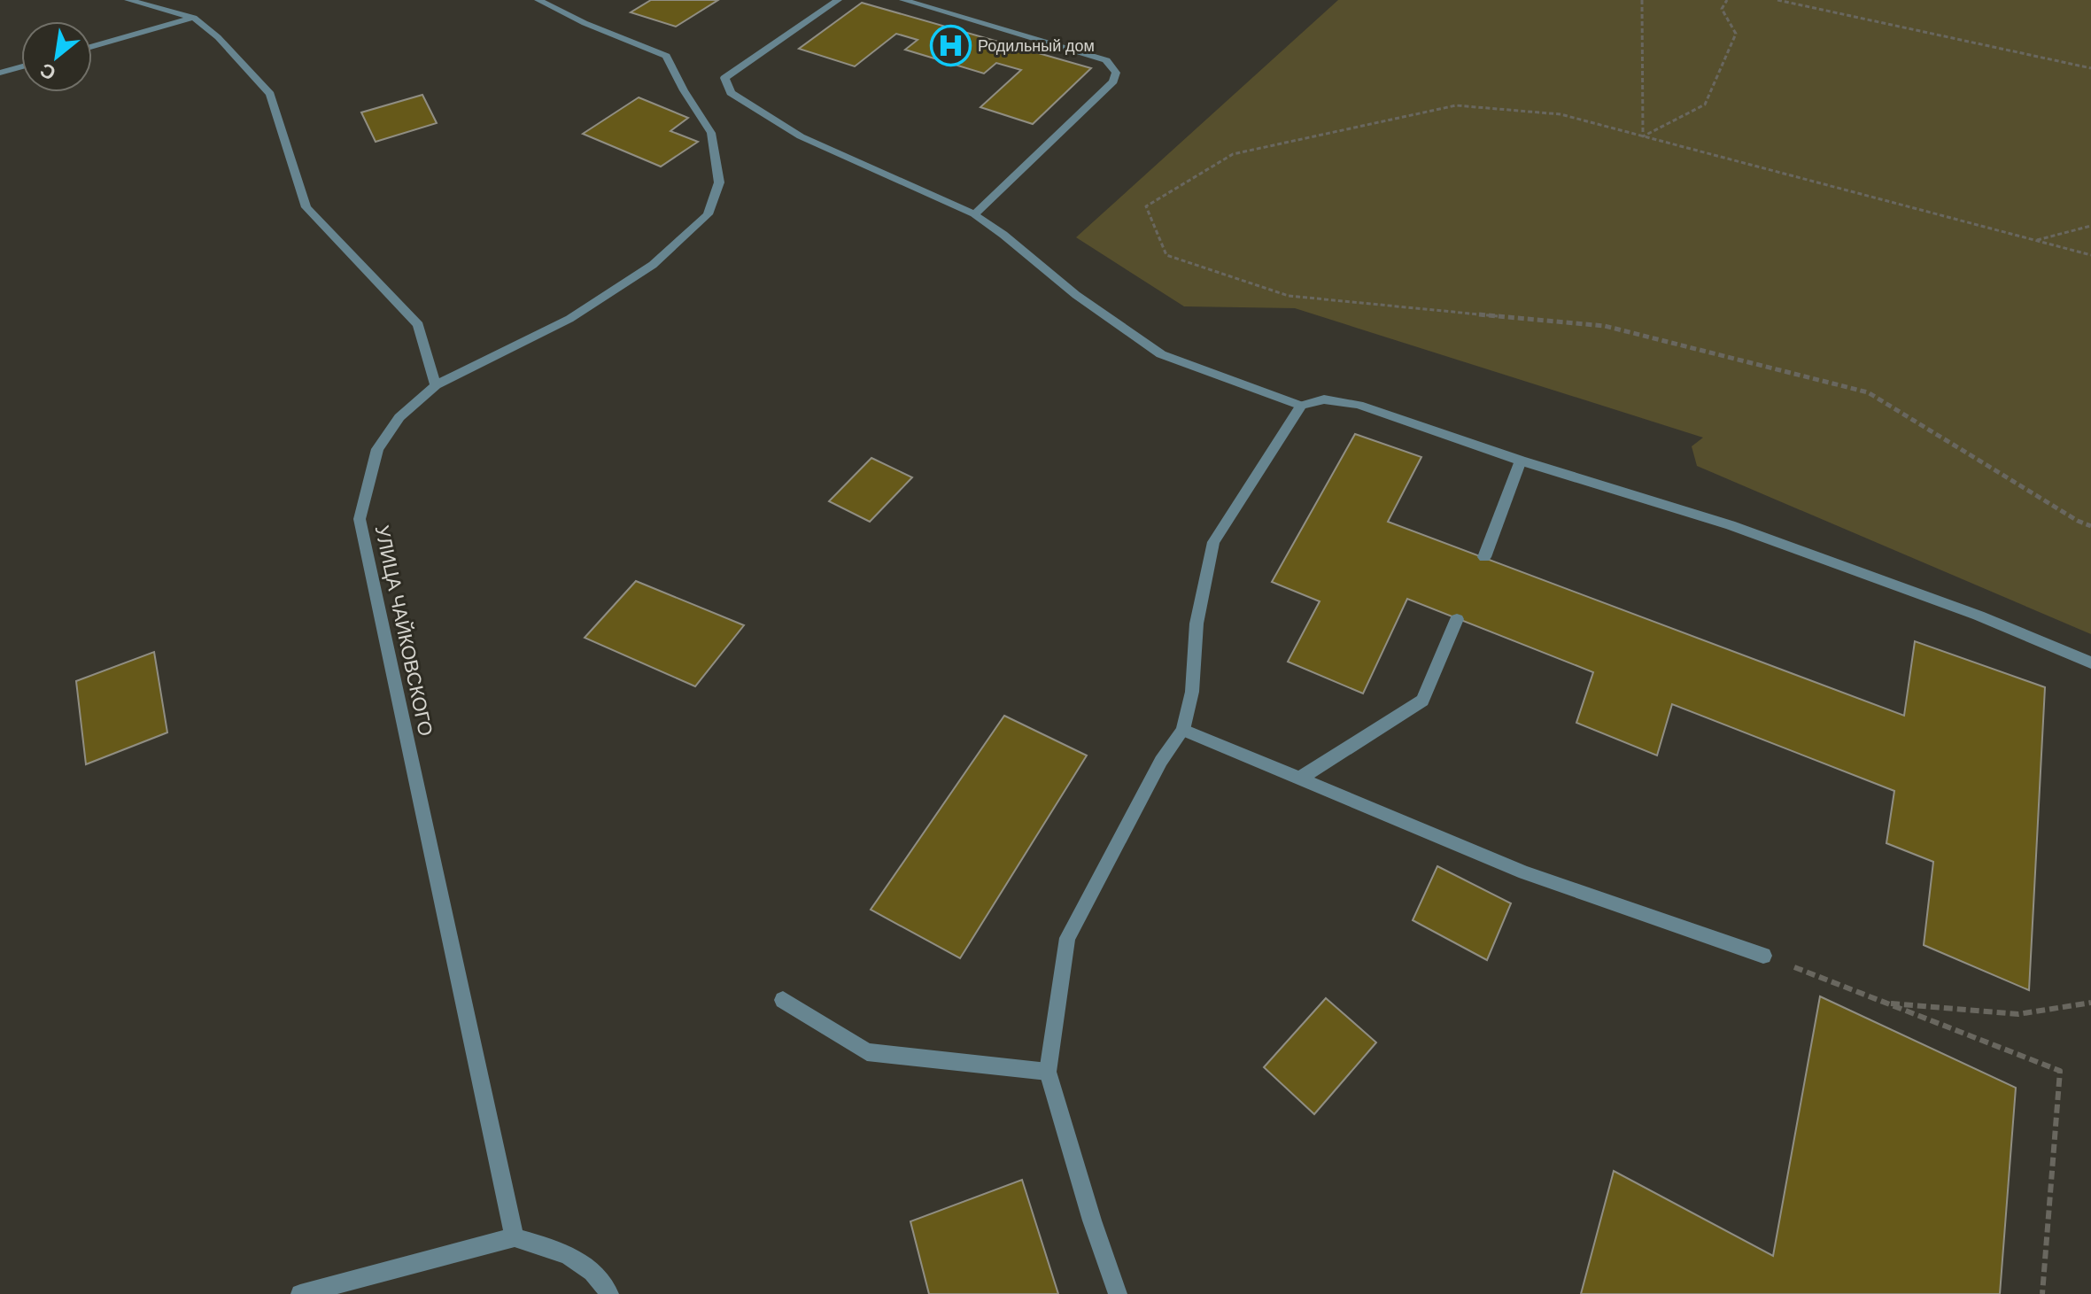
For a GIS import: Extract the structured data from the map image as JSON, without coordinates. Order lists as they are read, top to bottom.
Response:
{
  "streets": {
    "street": ["УЛИЦА ЧАЙКОВСКОГО"]
  },
  "places": {
    "hospital": ["Родильный дом"]
  },
  "north": "bottom left"
}
